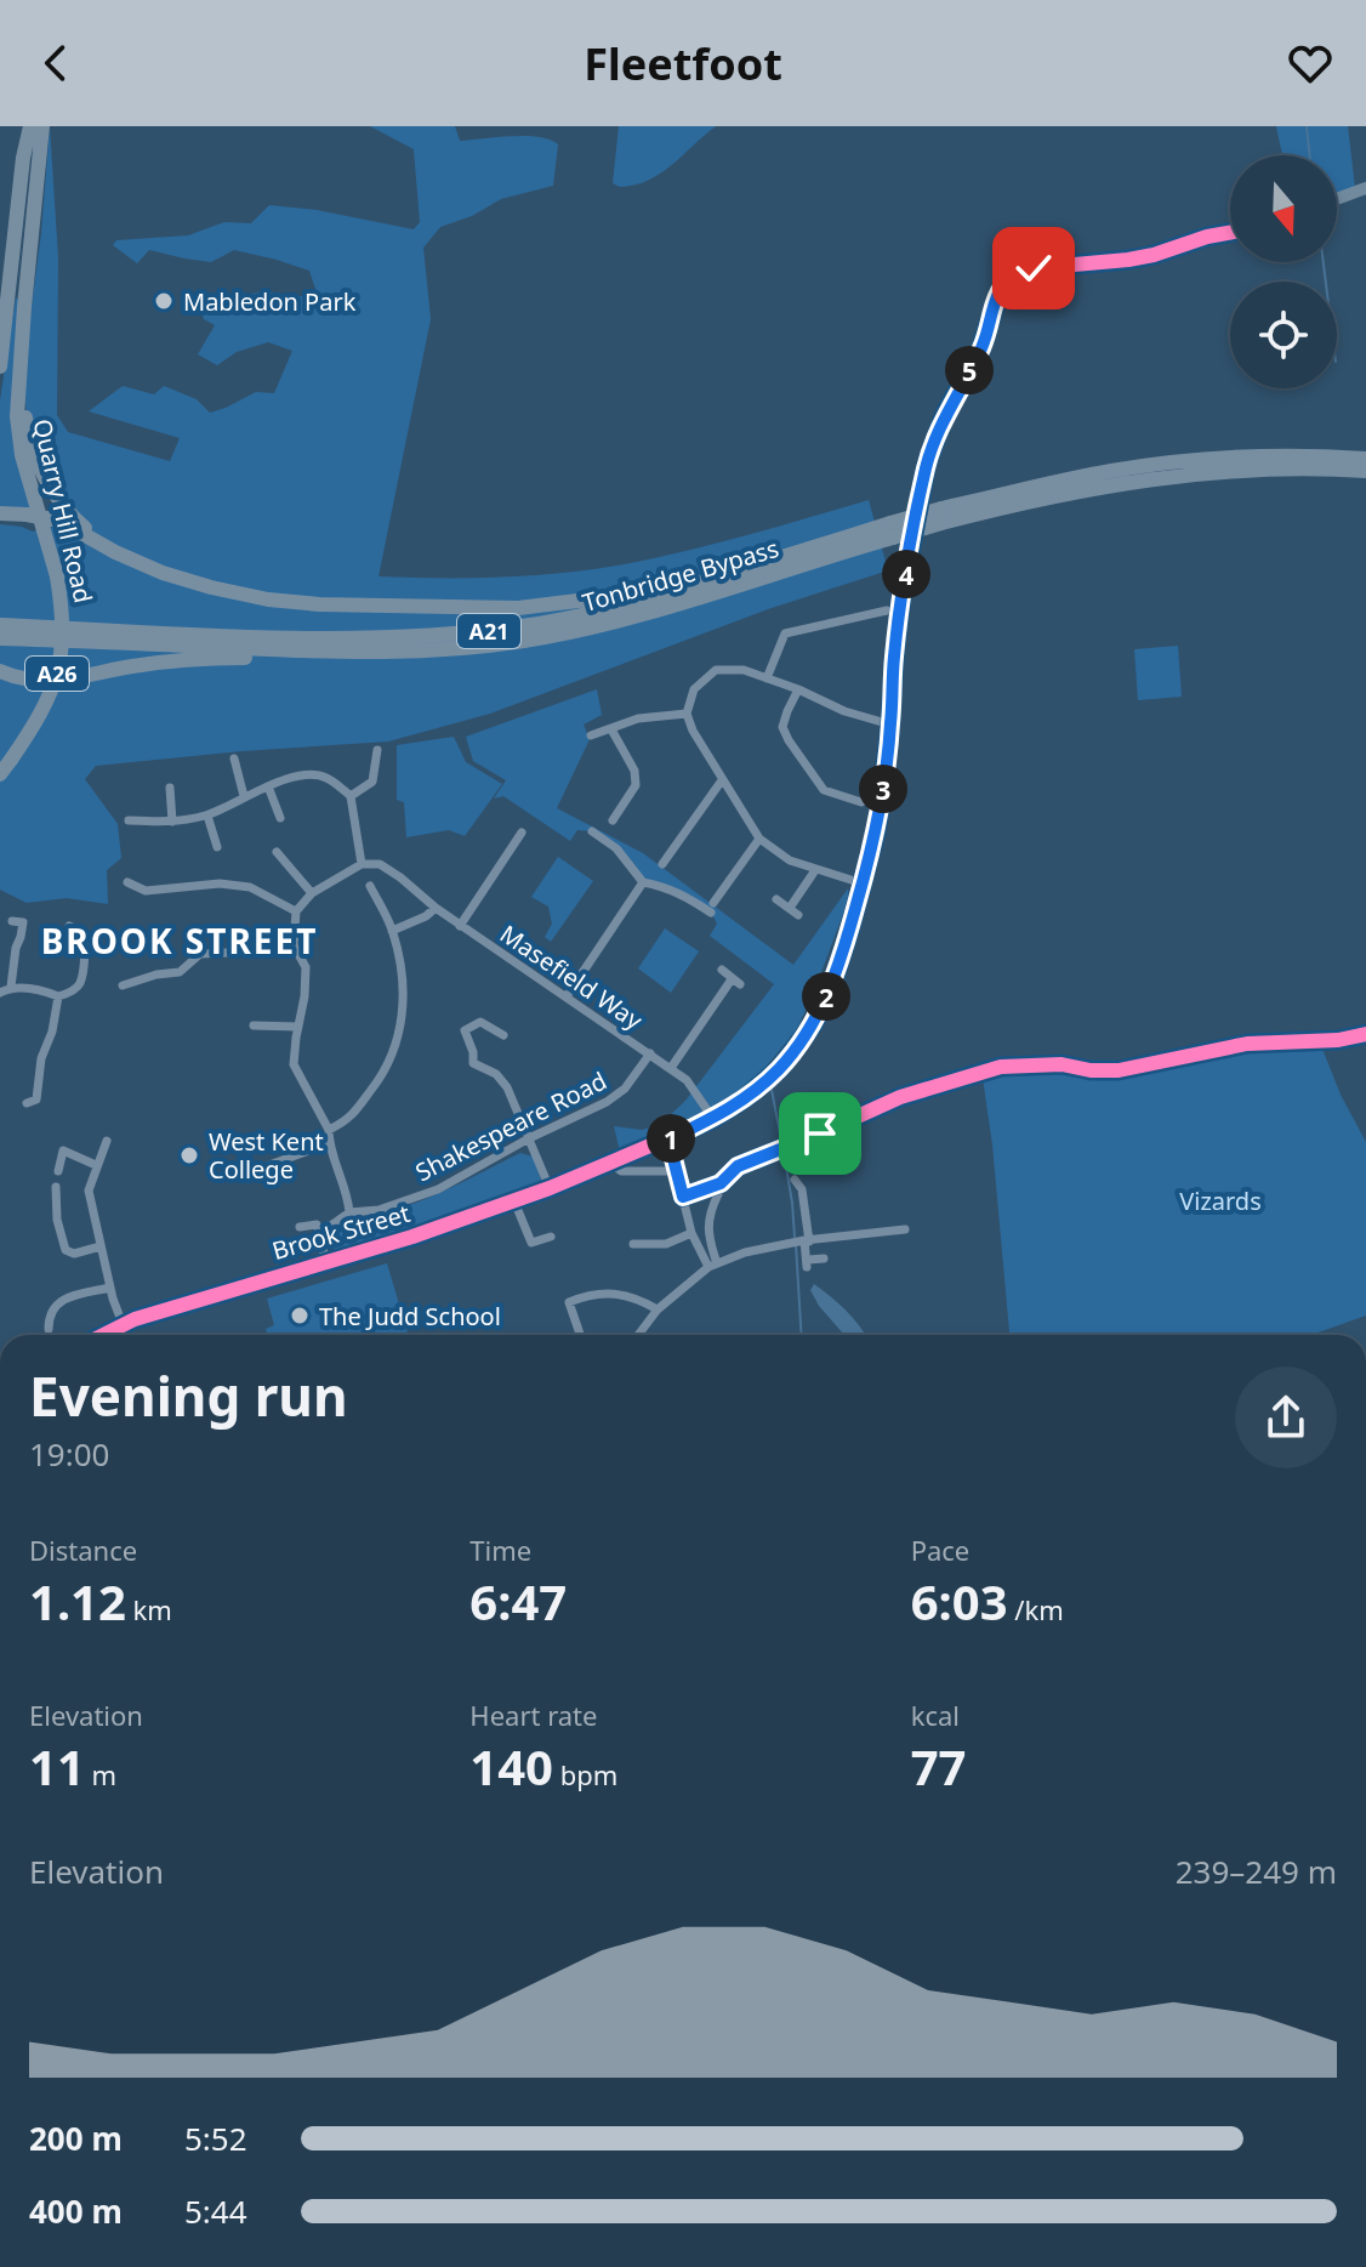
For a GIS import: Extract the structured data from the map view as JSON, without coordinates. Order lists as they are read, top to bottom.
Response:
{
  "streets": {
    "highway": [
      "Quarry Hill Road",
      "Tonbridge Bypass",
      "A21",
      "A26"
    ],
    "street": ["Masefield Way", "Shakespeare Road", "Brook Street"]
  },
  "crossings": [
    ["Masefield Way", "Shakespeare Road"],
    ["Masefield Way", "Brook Street"]
  ],
  "districts": ["BROOK STREET"],
  "parks": ["Vizards"],
  "places": ["Mabledon Park", "West Kent College", "The Judd School"],
  "north": "bottom",
  "page": {
    "header": "Fleetfoot",
    "pins": [
      "5",
      "4",
      "3",
      "2",
      "1"
    ],
    "heading": ["Evening run", "19:00"],
    "stats": [
      ["Distance", "1.12 km"],
      ["Time", "6:47"],
      ["Pace", "6:03 /km"],
      ["Elevation", "11 m"],
      ["Heart rate", "140 bpm"],
      ["kcal", "77"]
    ],
    "chart": ["Elevation", "239–249 m"],
    "list": [
      {
        "name": "200 m",
        "note": "5:52"
      },
      {
        "name": "400 m",
        "note": "5:44"
      }
    ]
  }
}
